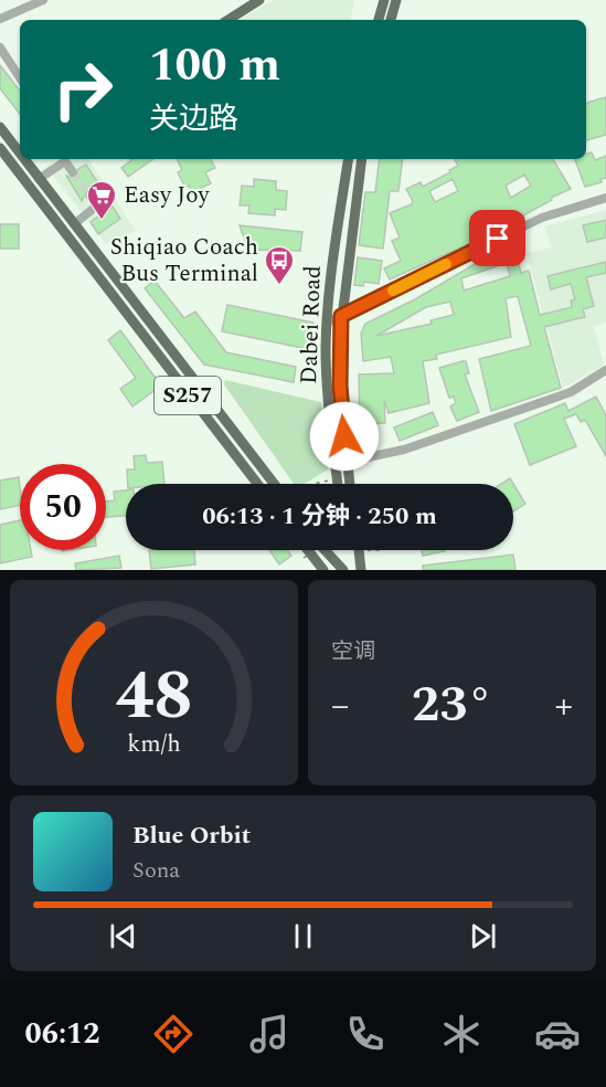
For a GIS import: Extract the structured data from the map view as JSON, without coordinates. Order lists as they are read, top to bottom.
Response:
{
  "streets": {
    "main road": ["Dabei Road", "S257"]
  },
  "places": {
    "supermarket": ["Easy Joy"],
    "bus stop": ["Shiqiao Coach Bus Terminal"]
  },
  "page": {
    "turn": ["100 m", "关边路"],
    "limit": "50",
    "trip": "06:13 · 1 分钟 · 250 m",
    "tile": "空调",
    "heat": ["−", "23°", "+"],
    "song": ["Blue Orbit", "Sona"],
    "tabs": "06:12",
    "gauge": ["48", "km/h"]
  }
}
